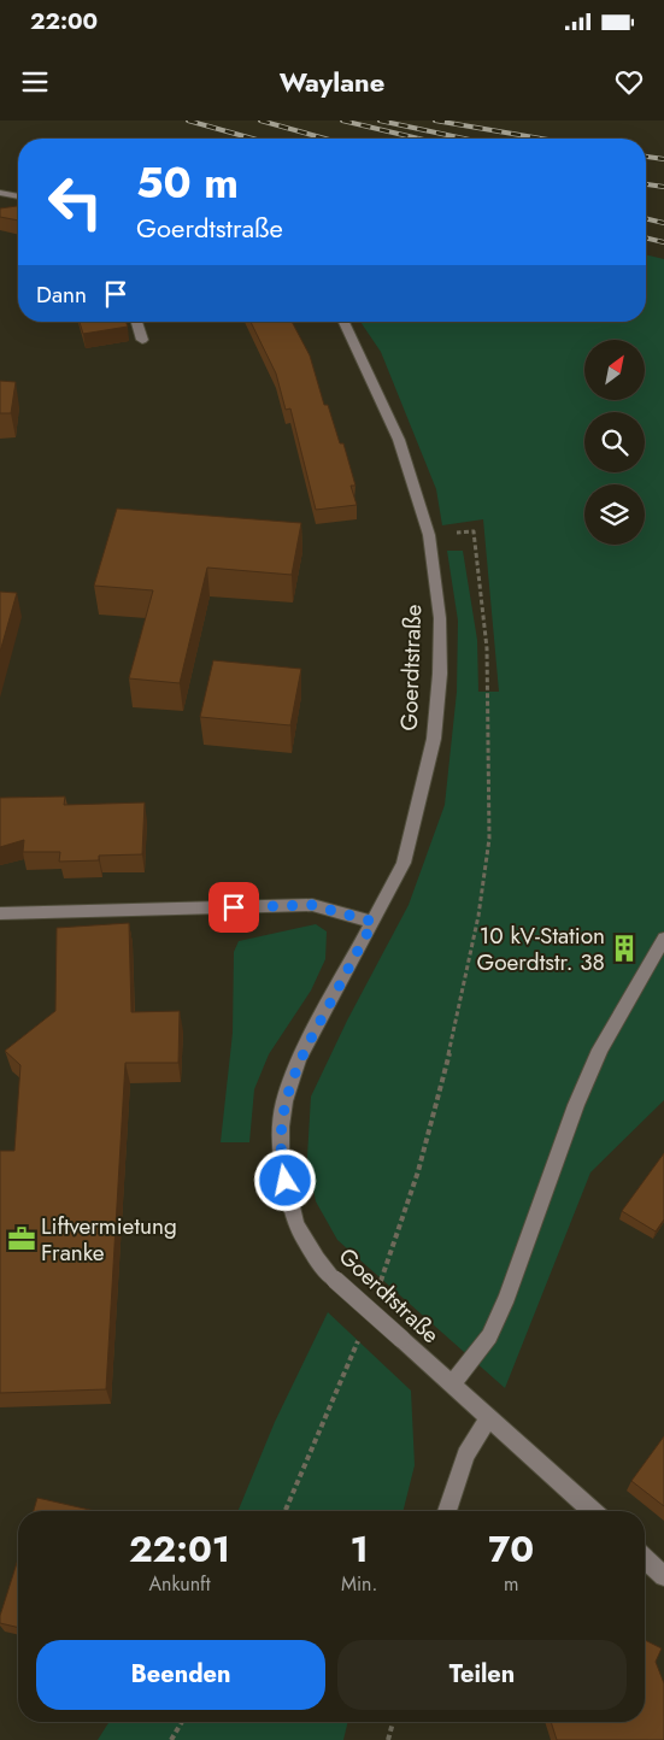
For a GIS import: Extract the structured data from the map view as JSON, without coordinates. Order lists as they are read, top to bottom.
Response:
{
  "streets": {
    "street": ["Goerdtstraße"]
  },
  "places": {
    "building": ["10 kV-Station Goerdtstr. 38"],
    "office": ["Liftvermietung Franke"]
  },
  "north": "top right",
  "page": {
    "status": "22:00",
    "header": "Waylane",
    "turn": ["50 m", "Goerdtstraße"],
    "then": "Dann",
    "eta": [
      "22:01",
      "Ankunft",
      "1",
      "Min.",
      "70",
      "m"
    ],
    "buttons": ["Beenden", "Teilen"]
  }
}
